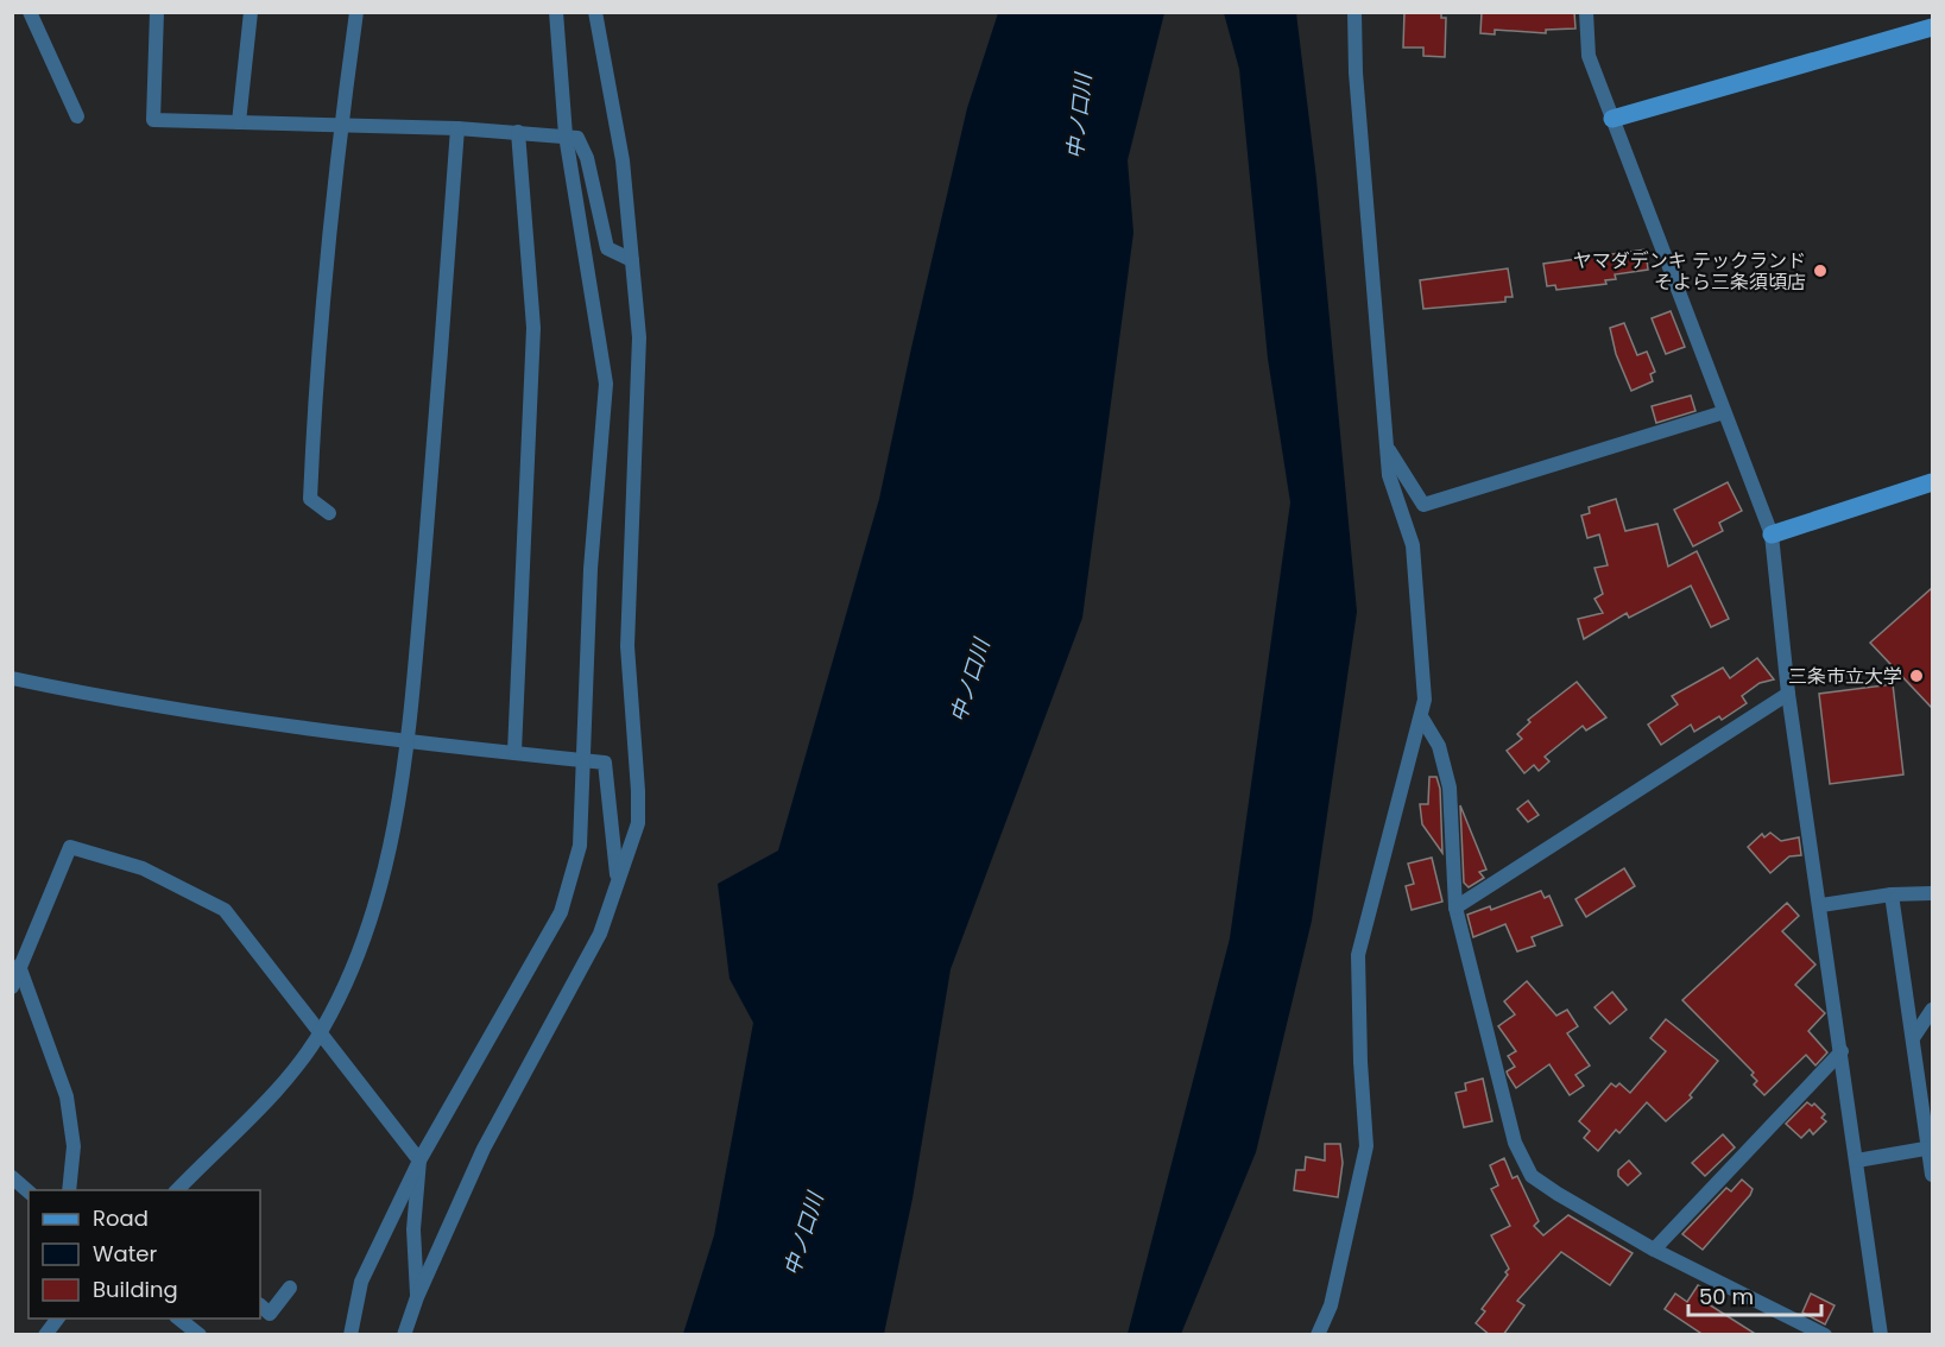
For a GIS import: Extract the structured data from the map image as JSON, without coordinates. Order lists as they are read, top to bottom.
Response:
{
  "water": ["中ノ口川"],
  "places": ["ヤマダデンキ テックランド そよら三条須頃店", "三条市立大学"],
  "legend": ["Road", "Water", "Building"],
  "scale_bar": "50 m"
}
